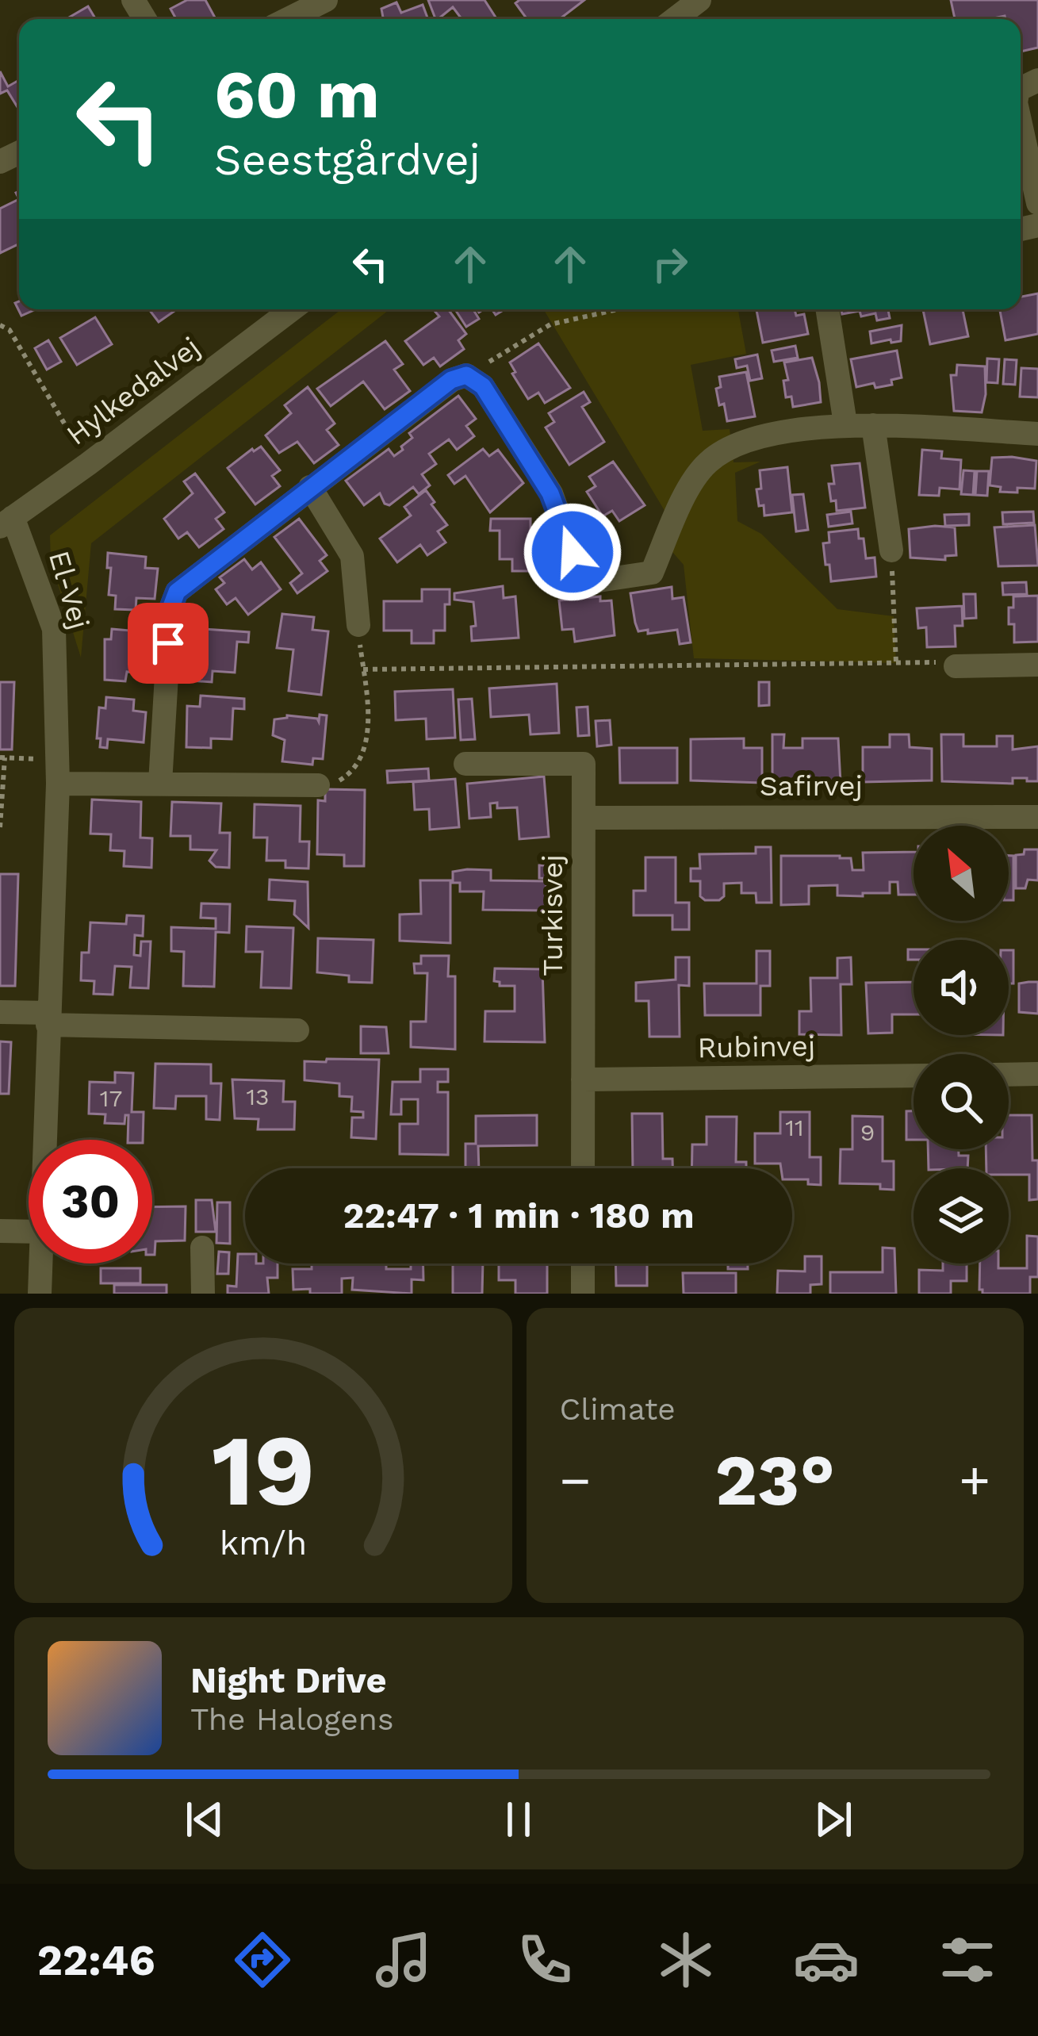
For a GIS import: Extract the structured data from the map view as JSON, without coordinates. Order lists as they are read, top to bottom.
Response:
{
  "streets": {
    "street": [
      "Hylkedalvej",
      "El-Vej",
      "Safirvej",
      "Turkisvej",
      "Rubinvej"
    ]
  },
  "crossings": [
    ["Hylkedalvej", "El-Vej"],
    ["Safirvej", "Turkisvej"],
    ["Turkisvej", "Rubinvej"]
  ],
  "house_numbers": [
    "13",
    "17",
    "11",
    "9"
  ],
  "north": "top left",
  "page": {
    "turn": ["60 m", "Seestgårdvej"],
    "limit": "30",
    "trip": "22:47 · 1 min · 180 m",
    "tile": "Climate",
    "heat": ["−", "23°", "+"],
    "song": ["Night Drive", "The Halogens"],
    "tabs": "22:46",
    "gauge": ["19", "km/h"]
  }
}
